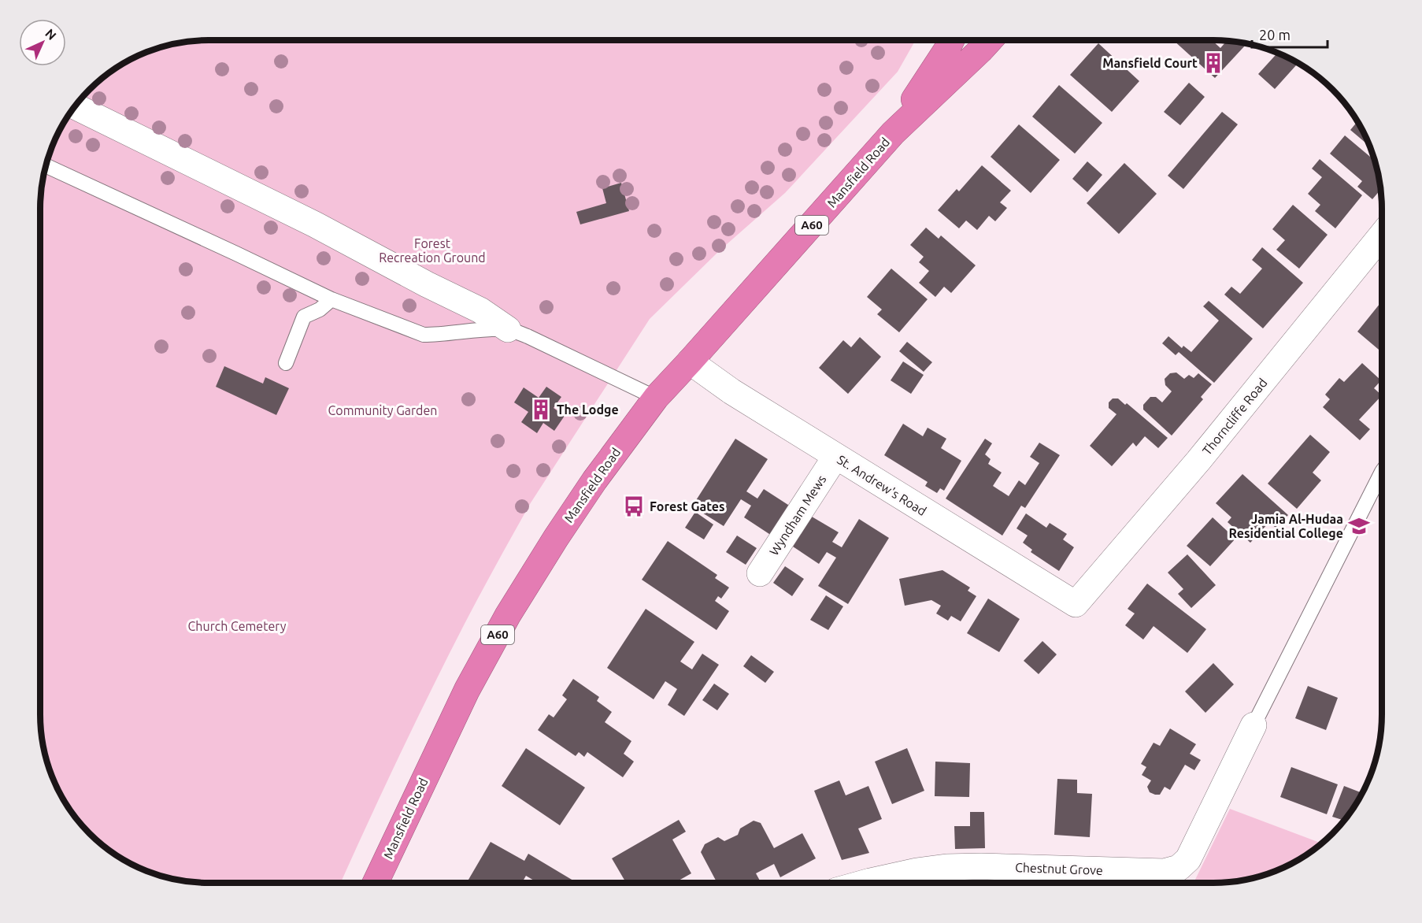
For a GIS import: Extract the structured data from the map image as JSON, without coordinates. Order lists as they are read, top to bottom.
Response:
{
  "streets": {
    "highway": ["Mansfield Road", "A60"],
    "street": [
      "Thorncliffe Road",
      "St. Andrew's Road",
      "Wyndham Mews",
      "Chestnut Grove"
    ]
  },
  "crossings": [
    ["Mansfield Road", "St. Andrew's Road"],
    ["Thorncliffe Road", "St. Andrew's Road"],
    ["St. Andrew's Road", "Wyndham Mews"]
  ],
  "parks": ["Forest Recreation Ground", "Community Garden", "Church Cemetery"],
  "places": {
    "building": ["Mansfield Court", "The Lodge"],
    "bus stop": ["Forest Gates"],
    "school or university": ["Jamia Al-Hudaa Residential College"]
  },
  "scale_bar": "20 m",
  "north": "top right"
}
